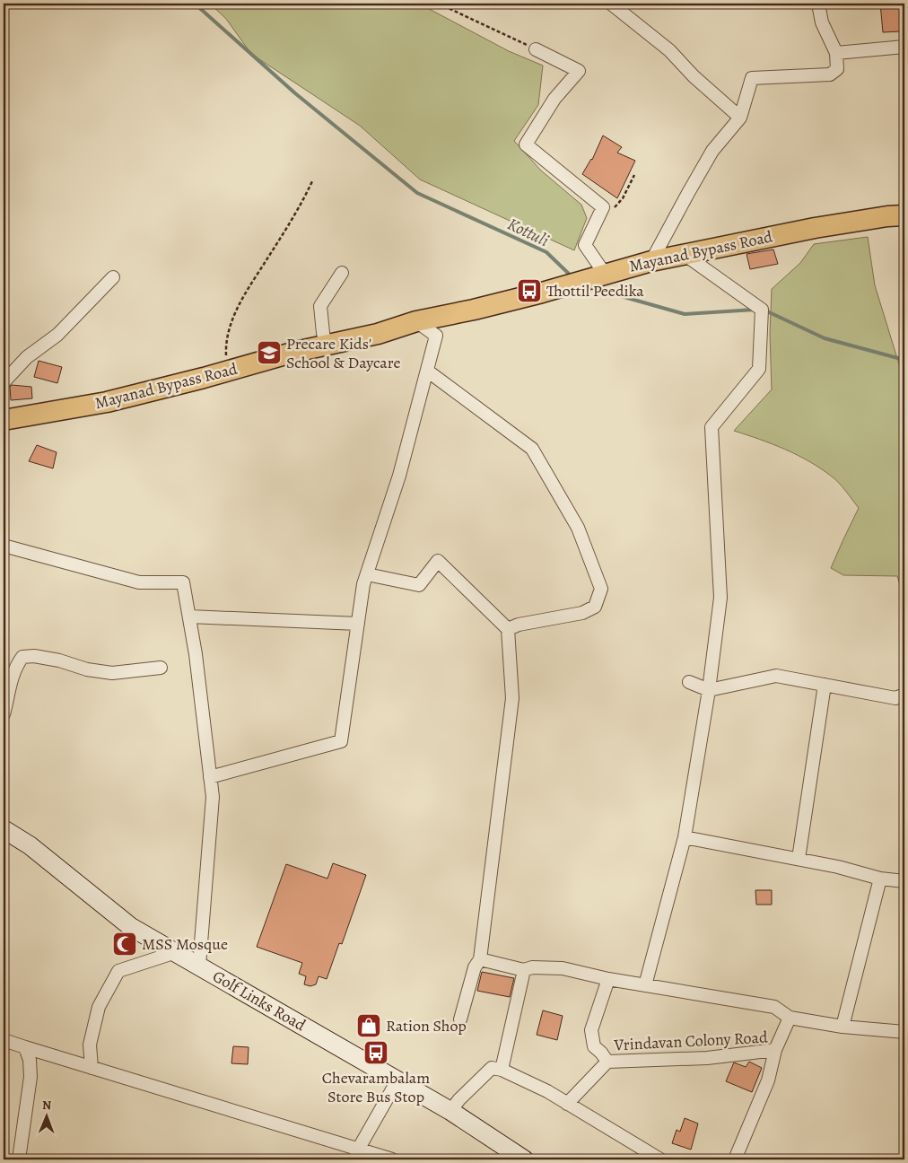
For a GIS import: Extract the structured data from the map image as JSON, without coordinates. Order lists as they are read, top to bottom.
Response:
{
  "streets": {
    "main road": ["Mayanad Bypass Road", "Golf Links Road"],
    "street": ["Vrindavan Colony Road"]
  },
  "water": ["Kottuli"],
  "places": {
    "bus stop": ["Thottil Peedika", "Chevarambalam Store Bus Stop"],
    "school or university": ["Precare Kids' School & Daycare"],
    "mosque": ["MSS Mosque"],
    "shop": ["Ration Shop"]
  },
  "north": "top"
}
